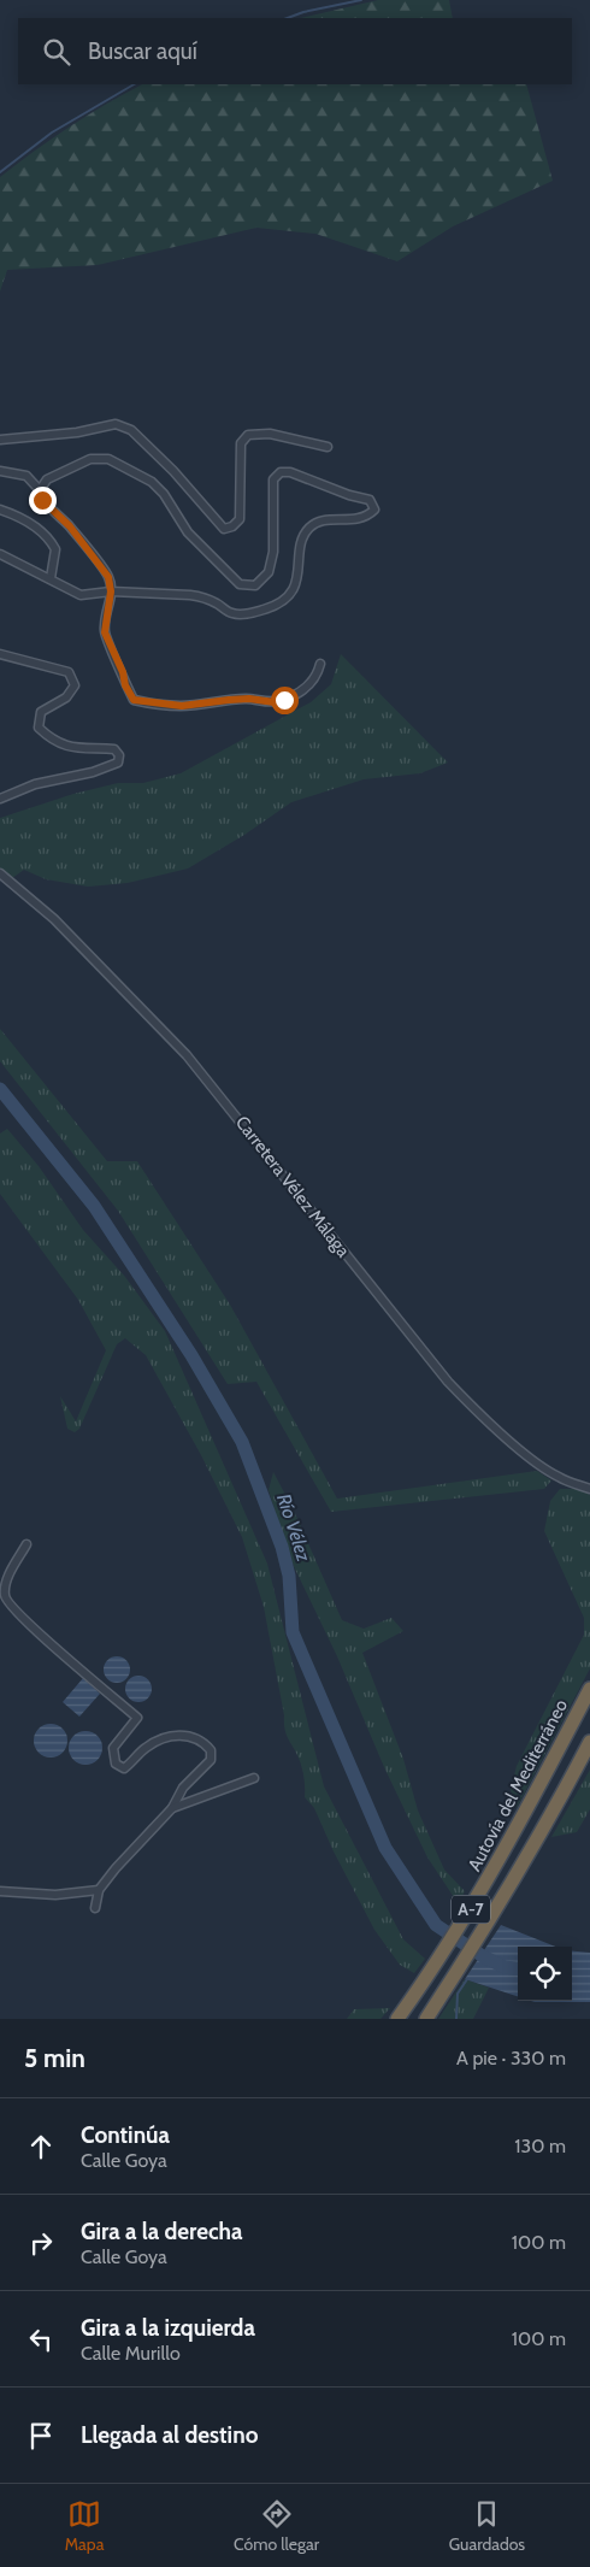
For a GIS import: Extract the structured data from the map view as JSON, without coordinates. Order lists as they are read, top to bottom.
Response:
{
  "streets": {
    "highway": ["Autovía del Mediterráneo", "A-7"],
    "street": ["Carretera Vélez Málaga"]
  },
  "water": ["Río Vélez"],
  "page": {
    "search": "Buscar aquí",
    "heading": ["5 min", "A pie · 330 m"],
    "list": [
      ["Continúa", "Calle Goya", "130 m"],
      ["Gira a la derecha", "Calle Goya", "100 m"],
      ["Gira a la izquierda", "Calle Murillo", "100 m"],
      "Llegada al destino"
    ],
    "nav": ["Mapa", "Cómo llegar", "Guardados"]
  }
}
